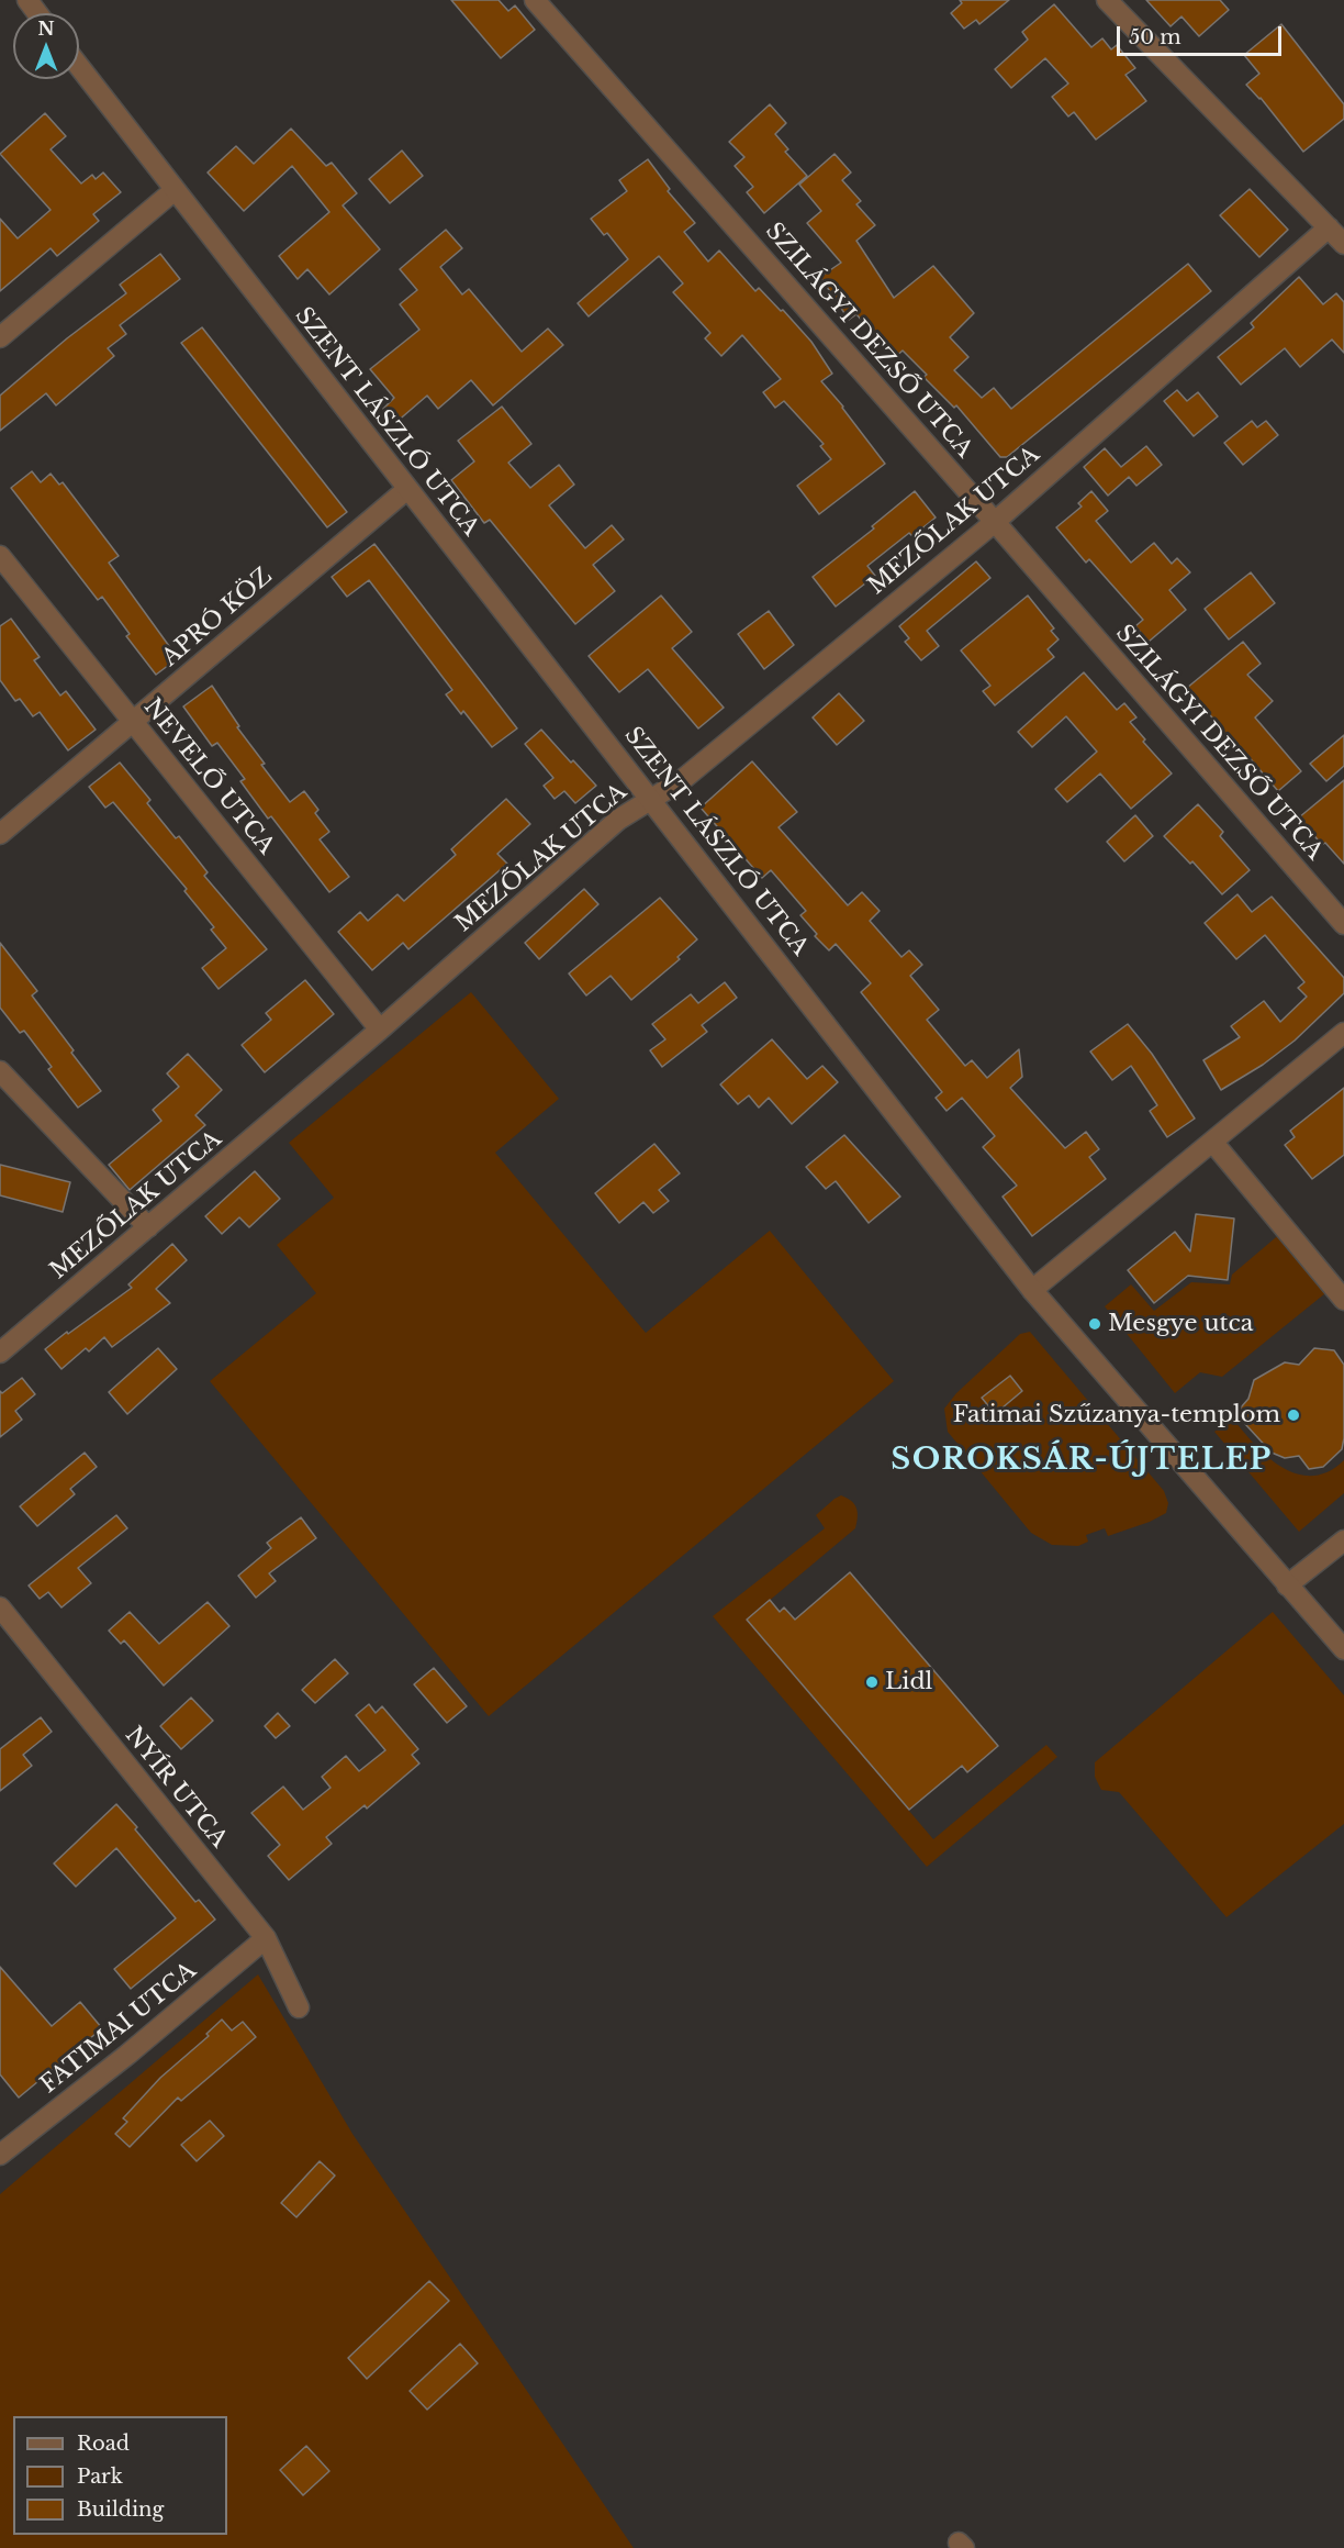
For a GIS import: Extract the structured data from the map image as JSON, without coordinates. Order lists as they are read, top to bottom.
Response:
{
  "streets": {
    "street": [
      "SZILÁGYI DEZSŐ UTCA",
      "SZENT LÁSZLÓ UTCA",
      "MEZŐLAK UTCA",
      "APRÓ KÖZ",
      "NEVELŐ UTCA",
      "NYÍR UTCA",
      "FATIMAI UTCA"
    ]
  },
  "crossings": [
    ["SZILÁGYI DEZSŐ UTCA", "MEZŐLAK UTCA"],
    ["SZENT LÁSZLÓ UTCA", "MEZŐLAK UTCA"],
    ["SZENT LÁSZLÓ UTCA", "APRÓ KÖZ"],
    ["MEZŐLAK UTCA", "NEVELŐ UTCA"],
    ["APRÓ KÖZ", "NEVELŐ UTCA"],
    ["NYÍR UTCA", "FATIMAI UTCA"]
  ],
  "districts": ["SOROKSÁR-ÚJTELEP"],
  "places": ["Mesgye utca", "Fatimai Szűzanya-templom", "Lidl"],
  "legend": ["Road", "Park", "Building"],
  "scale_bar": "50 m",
  "north": "top"
}
